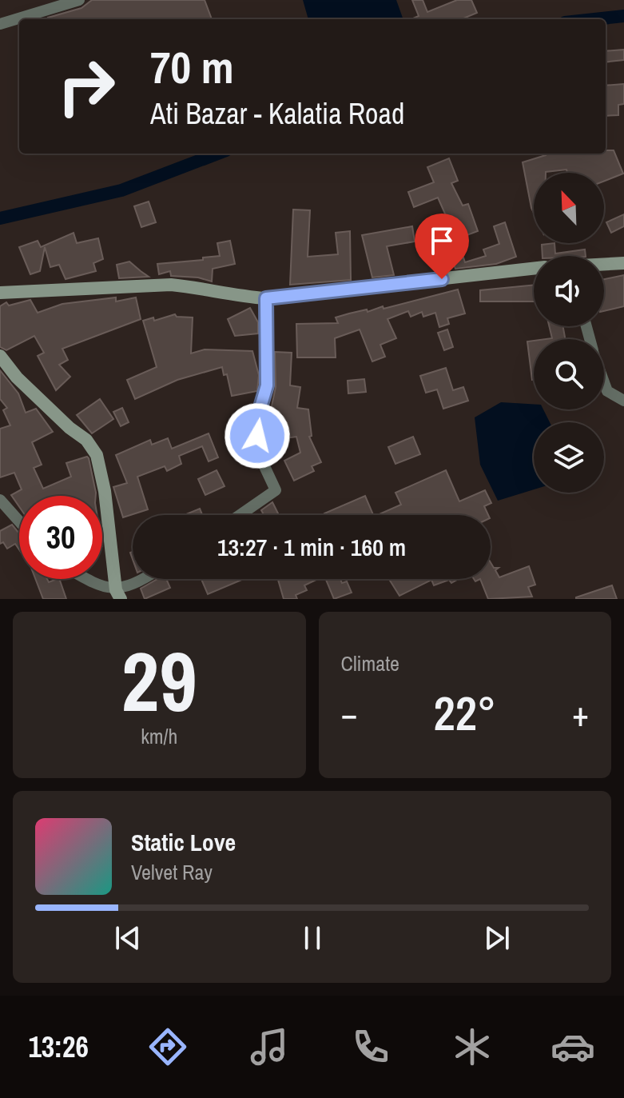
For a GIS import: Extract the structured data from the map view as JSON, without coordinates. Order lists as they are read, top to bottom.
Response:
{
  "north": "top left",
  "page": {
    "turn": ["70 m", "Ati Bazar - Kalatia Road"],
    "limit": "30",
    "trip": "13:27 · 1 min · 160 m",
    "tile": [
      ["29", "km/h"],
      "Climate"
    ],
    "heat": ["−", "22°", "+"],
    "song": ["Static Love", "Velvet Ray"],
    "tabs": "13:26"
  }
}
